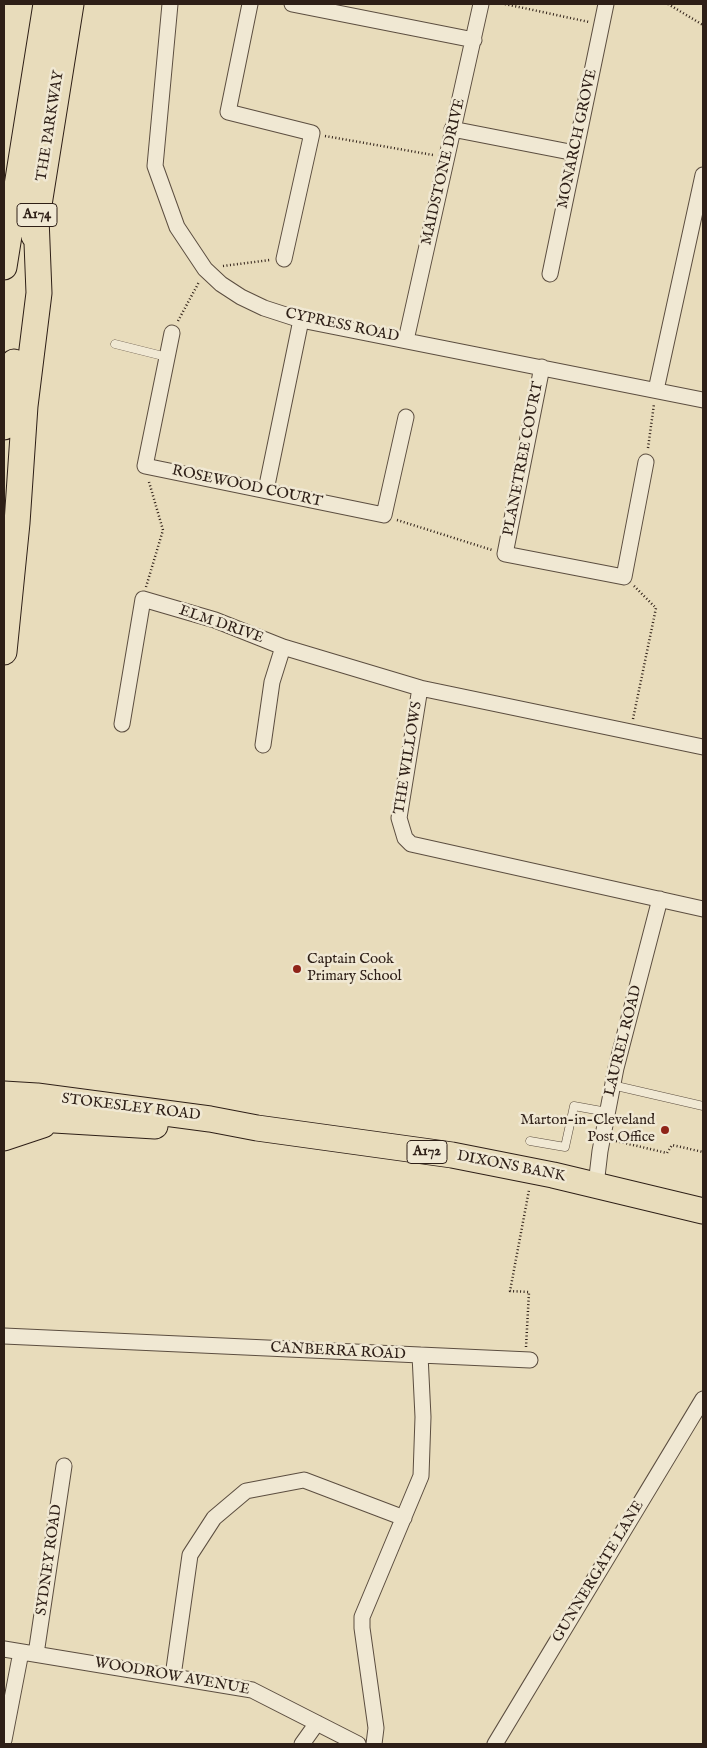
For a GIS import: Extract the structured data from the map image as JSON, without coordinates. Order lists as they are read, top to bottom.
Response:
{
  "streets": {
    "highway": [
      "THE PARKWAY",
      "A174",
      "STOKESLEY ROAD",
      "A172",
      "DIXONS BANK"
    ],
    "street": [
      "MONARCH GROVE",
      "MAIDSTONE DRIVE",
      "CYPRESS ROAD",
      "PLANETREE COURT",
      "ROSEWOOD COURT",
      "ELM DRIVE",
      "THE WILLOWS",
      "LAUREL ROAD",
      "CANBERRA ROAD",
      "SYDNEY ROAD",
      "GUNNERGATE LANE",
      "WOODROW AVENUE"
    ]
  },
  "crossings": [
    ["MAIDSTONE DRIVE", "CYPRESS ROAD"],
    ["CYPRESS ROAD", "PLANETREE COURT"],
    ["ELM DRIVE", "THE WILLOWS"],
    ["THE WILLOWS", "LAUREL ROAD"],
    ["LAUREL ROAD", "DIXONS BANK"],
    ["STOKESLEY ROAD", "A172"],
    ["STOKESLEY ROAD", "DIXONS BANK"],
    ["A172", "DIXONS BANK"],
    ["SYDNEY ROAD", "WOODROW AVENUE"]
  ],
  "places": ["Captain Cook Primary School", "Marton-in-Cleveland Post Office"]
}
